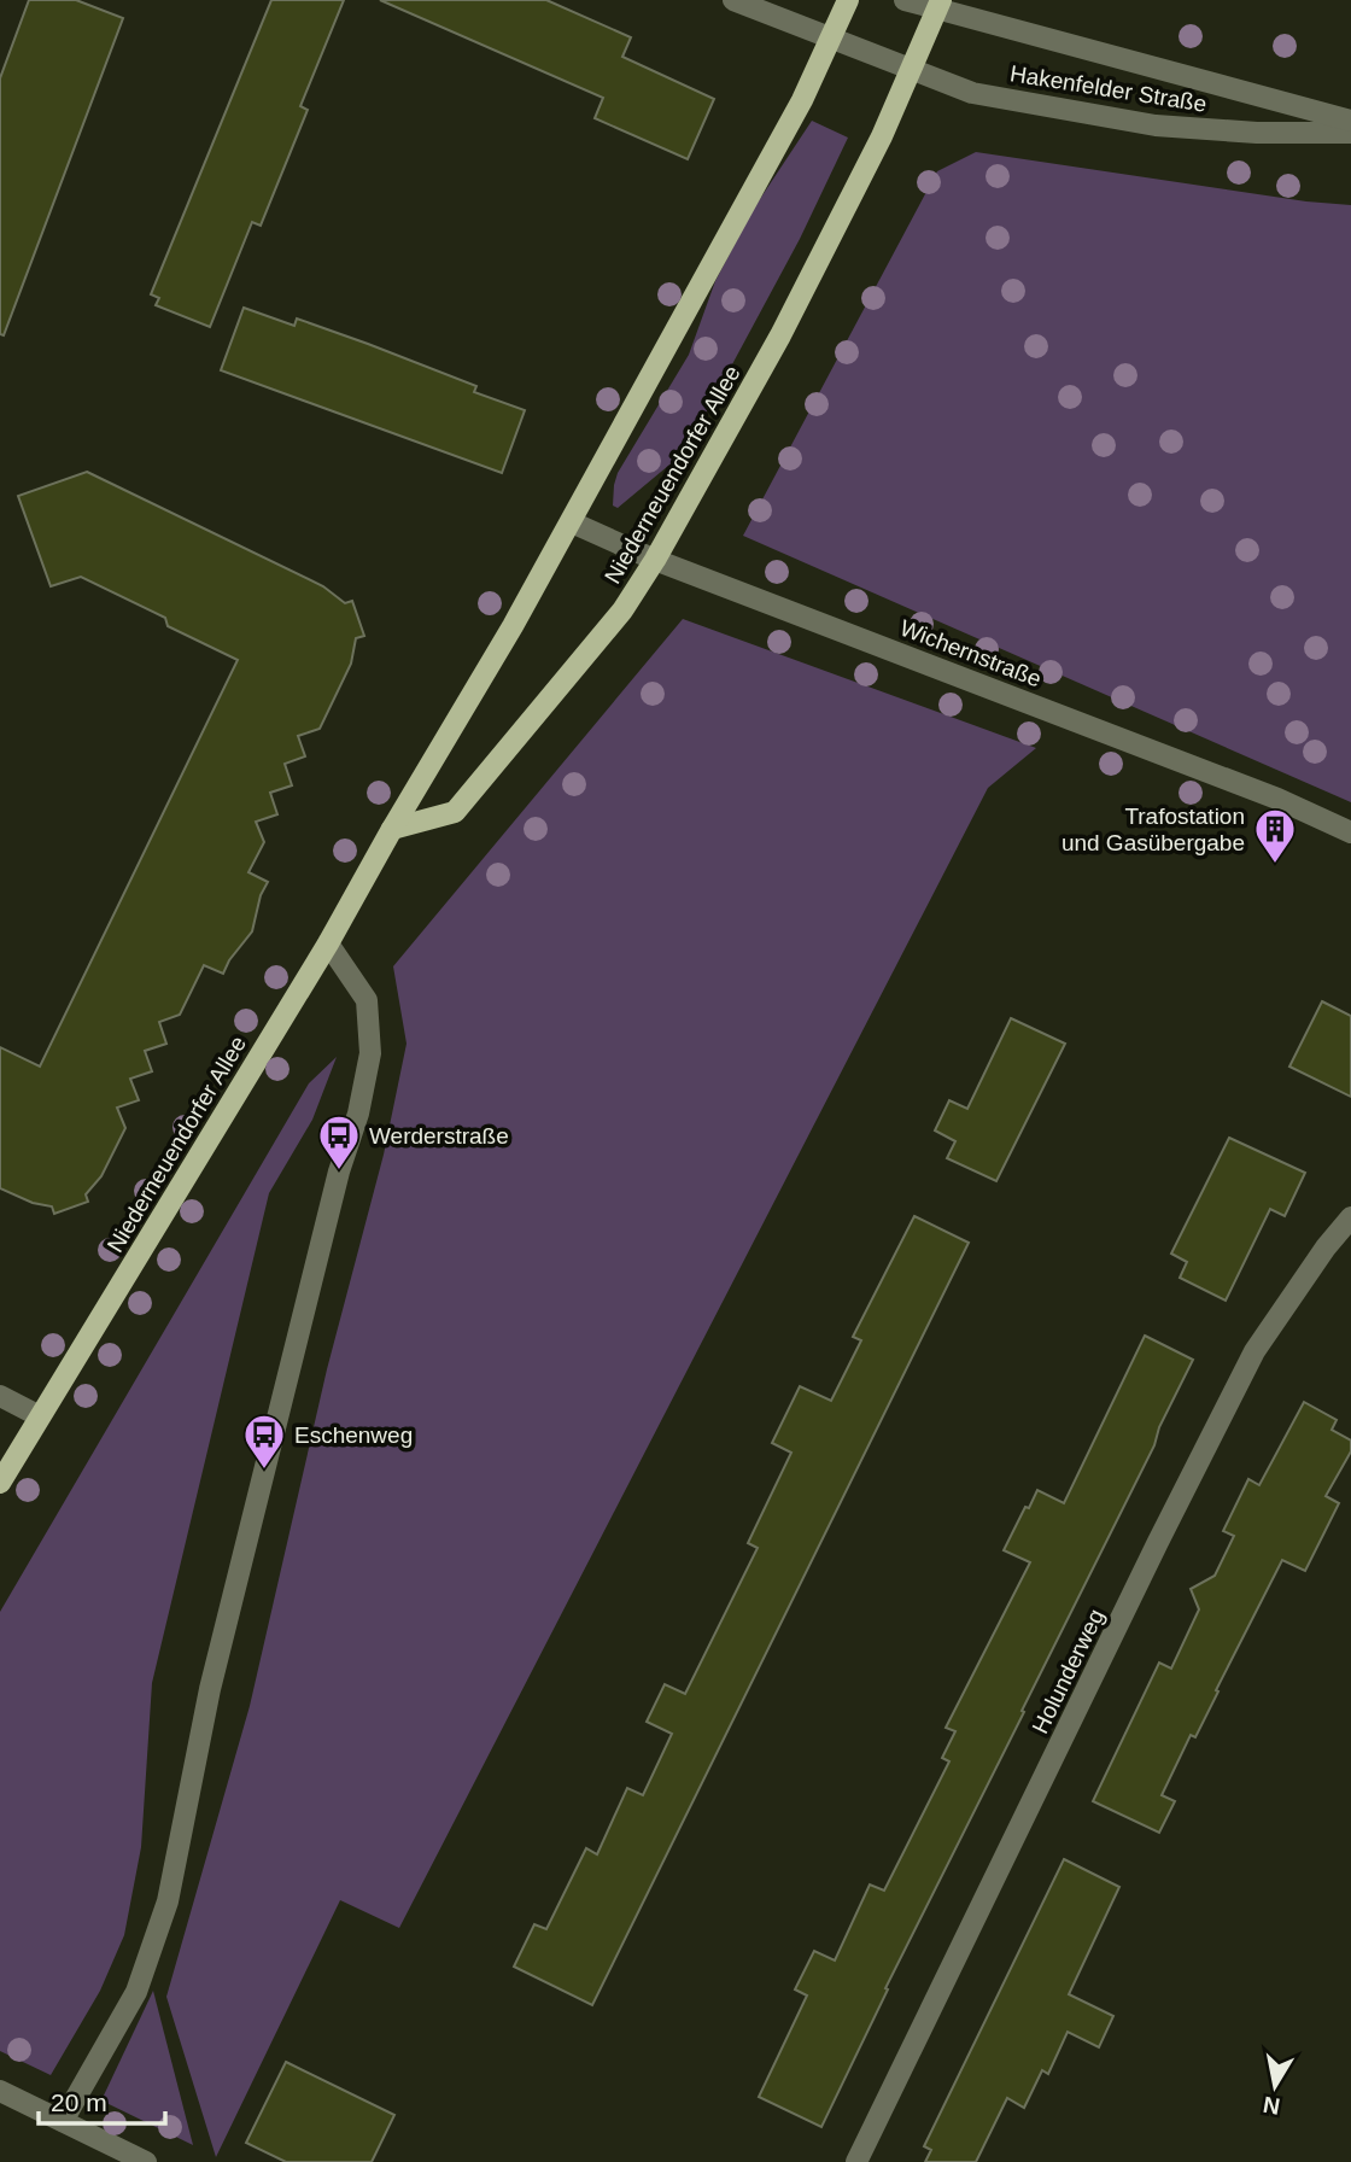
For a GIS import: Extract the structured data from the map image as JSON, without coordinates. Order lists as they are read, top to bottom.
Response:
{
  "streets": {
    "main road": ["Niederneuendorfer Allee"],
    "street": ["Hakenfelder Straße", "Wichernstraße", "Holunderweg"]
  },
  "crossings": [
    ["Hakenfelder Straße", "Niederneuendorfer Allee"],
    ["Niederneuendorfer Allee", "Wichernstraße"]
  ],
  "places": {
    "building": ["Trafostation und Gasübergabe"],
    "bus stop": ["Werderstraße", "Eschenweg"]
  },
  "scale_bar": "20 m",
  "north": "bottom"
}
